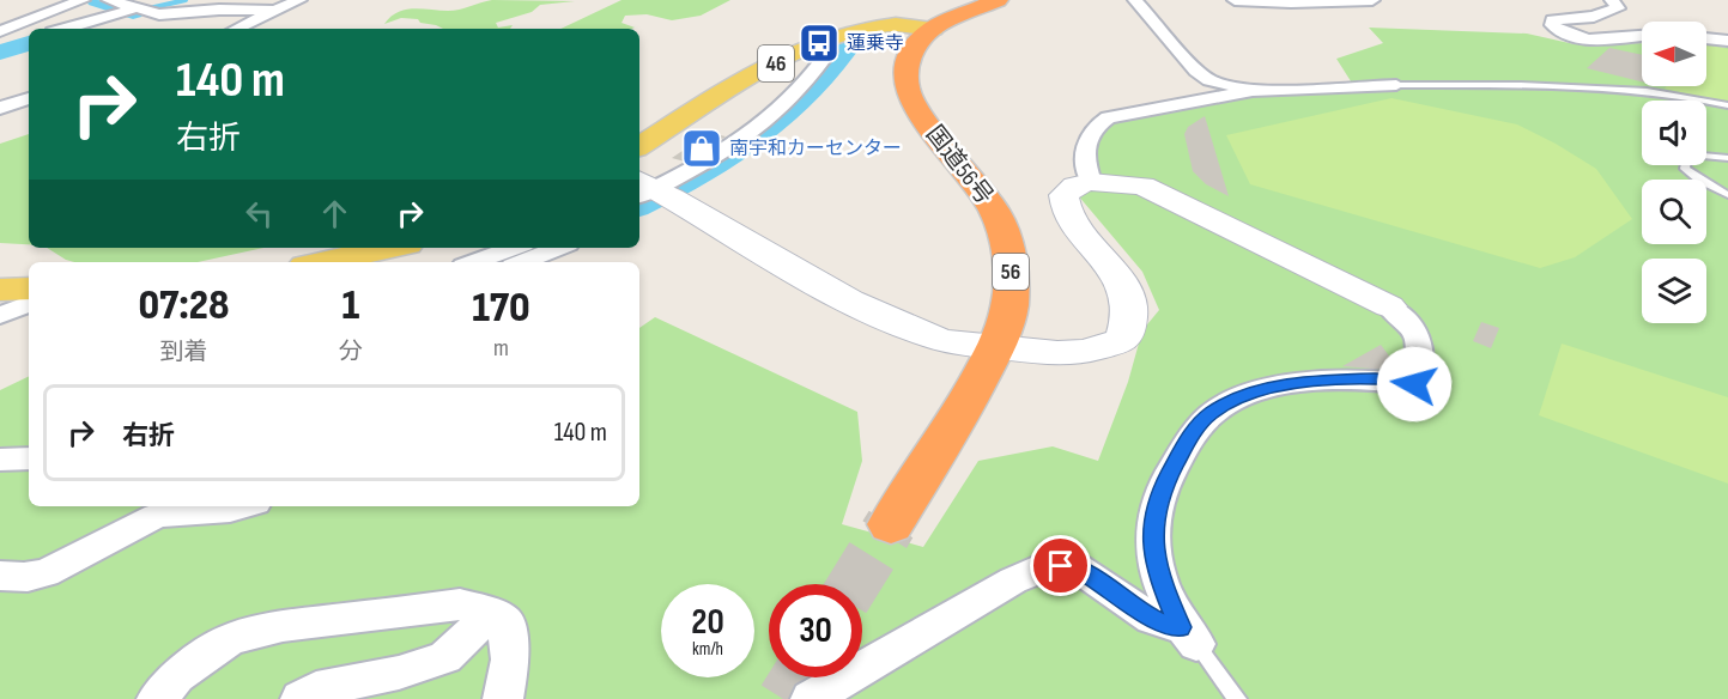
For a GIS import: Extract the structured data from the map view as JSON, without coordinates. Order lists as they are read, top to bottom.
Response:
{
  "streets": {
    "highway": ["国道56号", "56"],
    "main road": ["46"]
  },
  "crossings": [
    ["46", "国道56号"]
  ],
  "places": {
    "bus stop": ["蓮乗寺"],
    "shop": ["南宇和カーセンター"]
  },
  "north": "left",
  "page": {
    "turn": ["140 m", "右折"],
    "eta": [
      "07:28",
      "到着",
      "1",
      "分",
      "170",
      "m"
    ],
    "list": [
      {
        "name": "右折",
        "value": "140 m"
      }
    ],
    "speed": "20 km/h",
    "limit": "30"
  }
}
